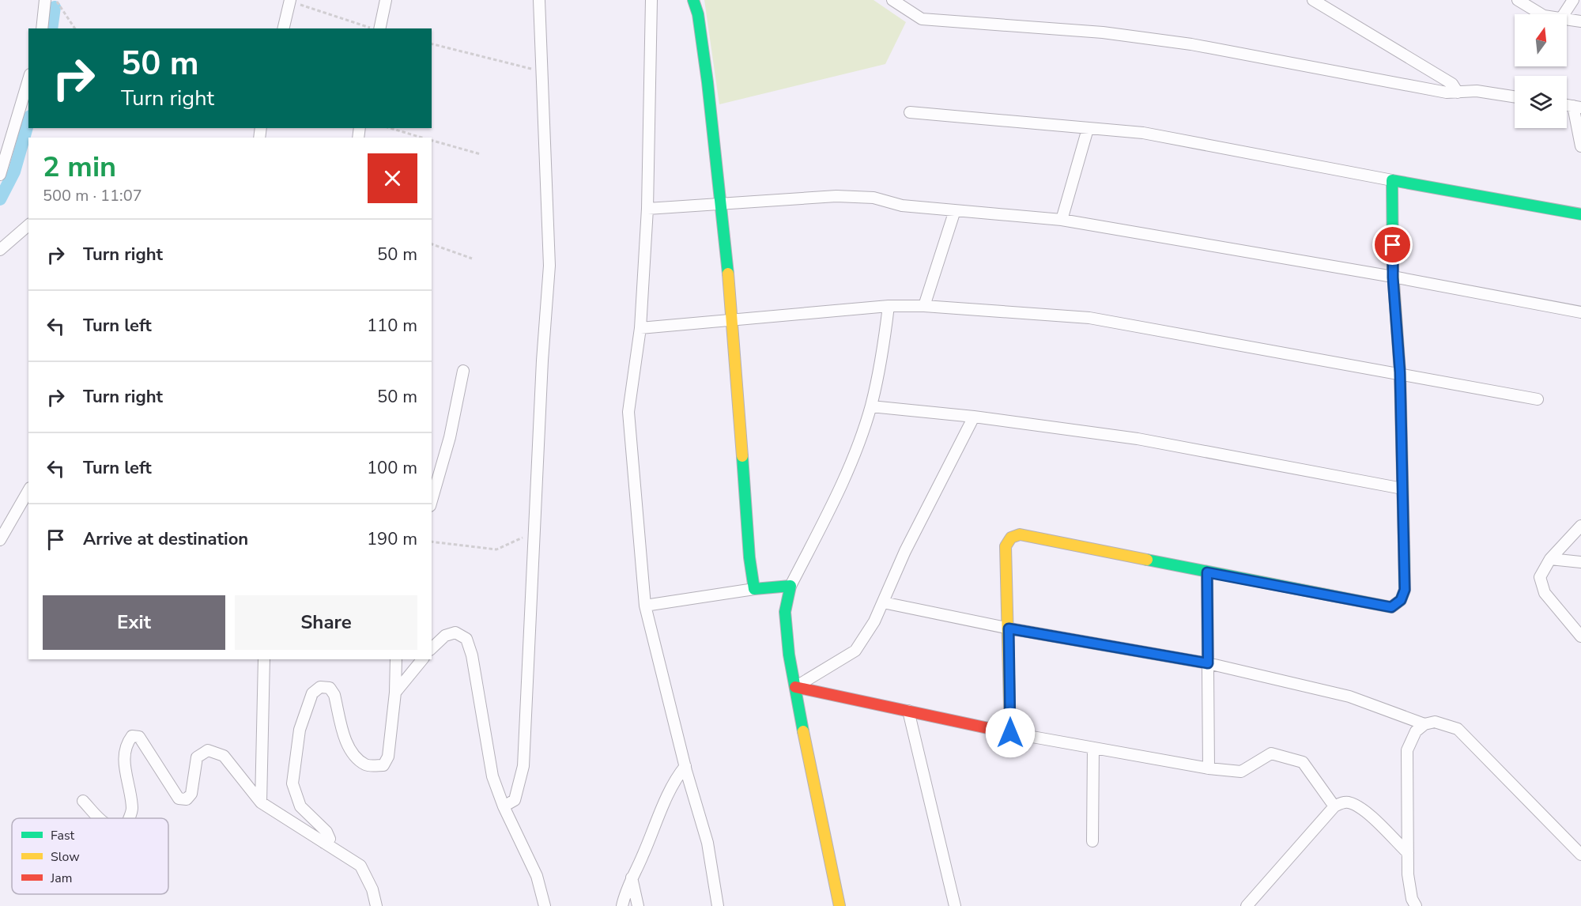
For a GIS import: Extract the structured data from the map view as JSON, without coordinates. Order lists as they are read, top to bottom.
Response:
{
  "legend": ["Fast", "Slow", "Jam"],
  "north": "top",
  "page": {
    "turn": ["50 m", "Turn right"],
    "heading": ["2 min", "500 m · 11:07"],
    "list": [
      {
        "name": "Turn right",
        "value": "50 m"
      },
      {
        "name": "Turn left",
        "value": "110 m"
      },
      {
        "name": "Turn right",
        "value": "50 m"
      },
      {
        "name": "Turn left",
        "value": "100 m"
      },
      {
        "name": "Arrive at destination",
        "value": "190 m"
      }
    ],
    "buttons": ["Exit", "Share"]
  }
}
